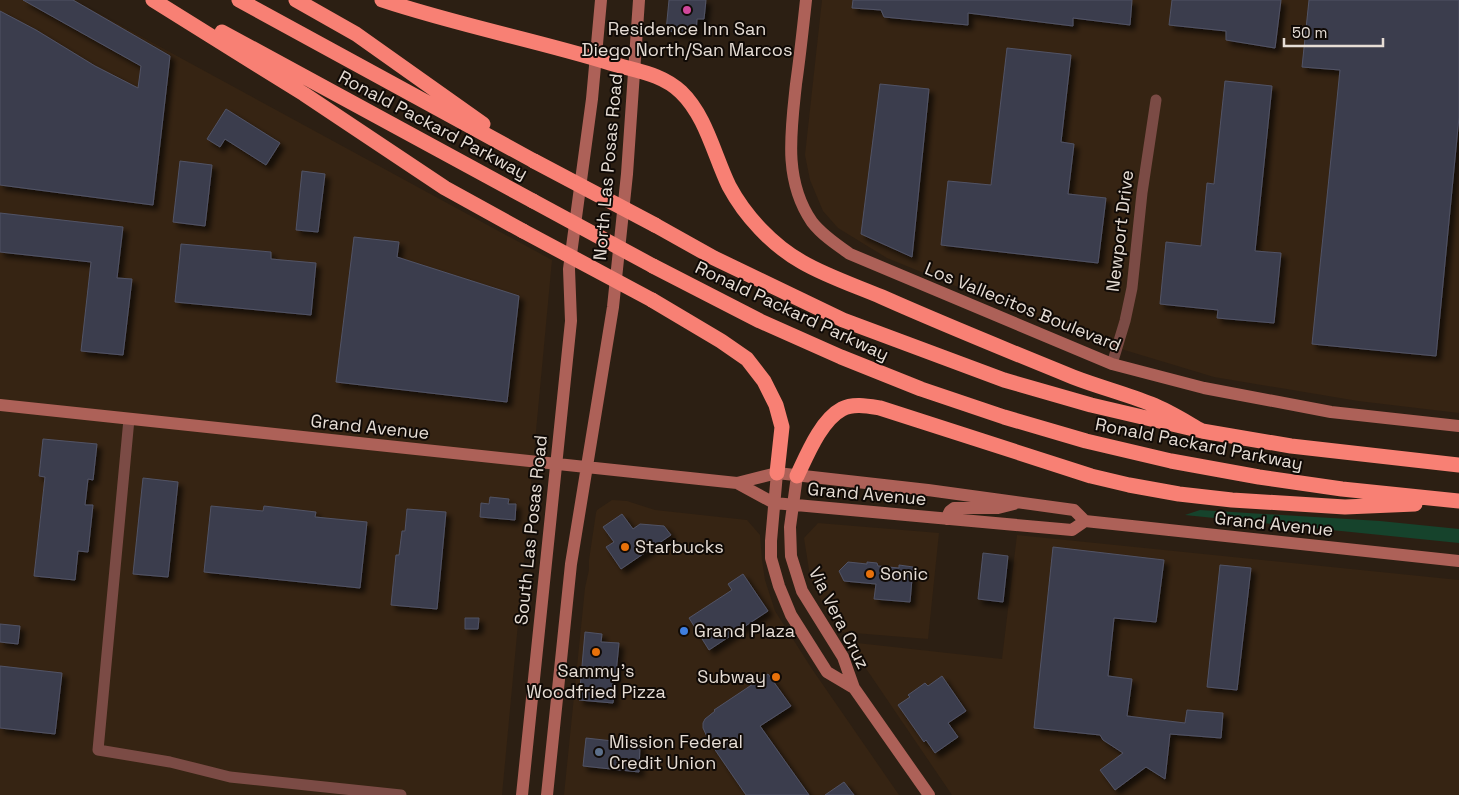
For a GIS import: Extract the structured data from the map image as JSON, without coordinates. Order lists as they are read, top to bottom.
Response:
{
  "streets": {
    "highway": ["Ronald Packard Parkway"],
    "main road": [
      "North Las Posas Road",
      "Los Vallecitos Boulevard",
      "Grand Avenue",
      "South Las Posas Road",
      "Via Vera Cruz"
    ],
    "street": ["Newport Drive"]
  },
  "crossings": [
    ["North Las Posas Road", "Grand Avenue"],
    ["North Las Posas Road", "South Las Posas Road"],
    ["Newport Drive", "Los Vallecitos Boulevard"],
    ["Grand Avenue", "South Las Posas Road"],
    ["Grand Avenue", "Via Vera Cruz"]
  ],
  "places": [
    "Residence Inn San Diego North/San Marcos",
    "Starbucks",
    "Sonic",
    "Grand Plaza",
    "Sammy's Woodfried Pizza",
    "Subway",
    "Mission Federal Credit Union"
  ],
  "scale_bar": "50 m"
}
